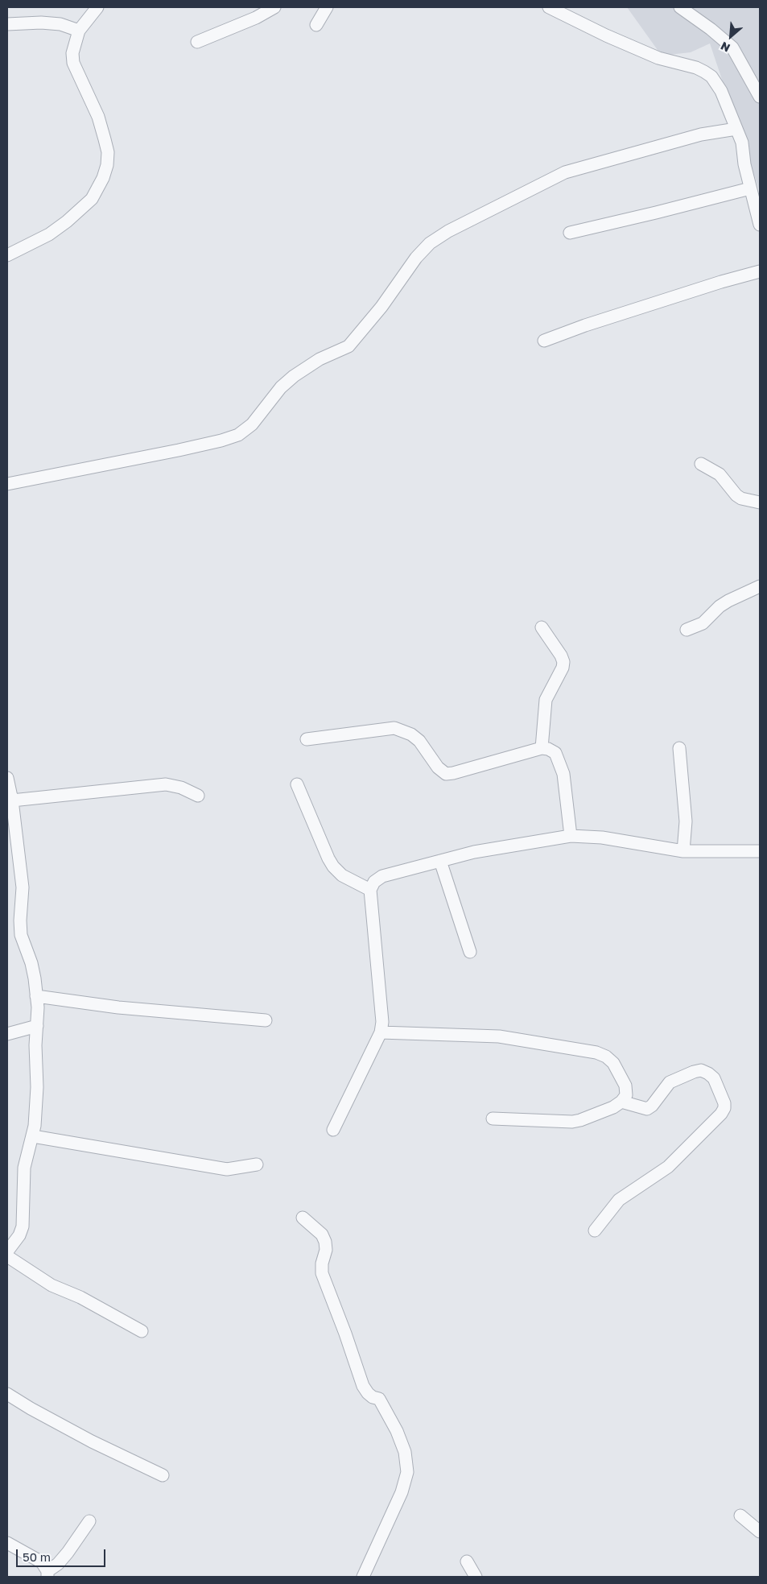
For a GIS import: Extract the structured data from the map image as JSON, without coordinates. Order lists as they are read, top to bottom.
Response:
{
  "scale_bar": "50 m",
  "north": "bottom left"
}
